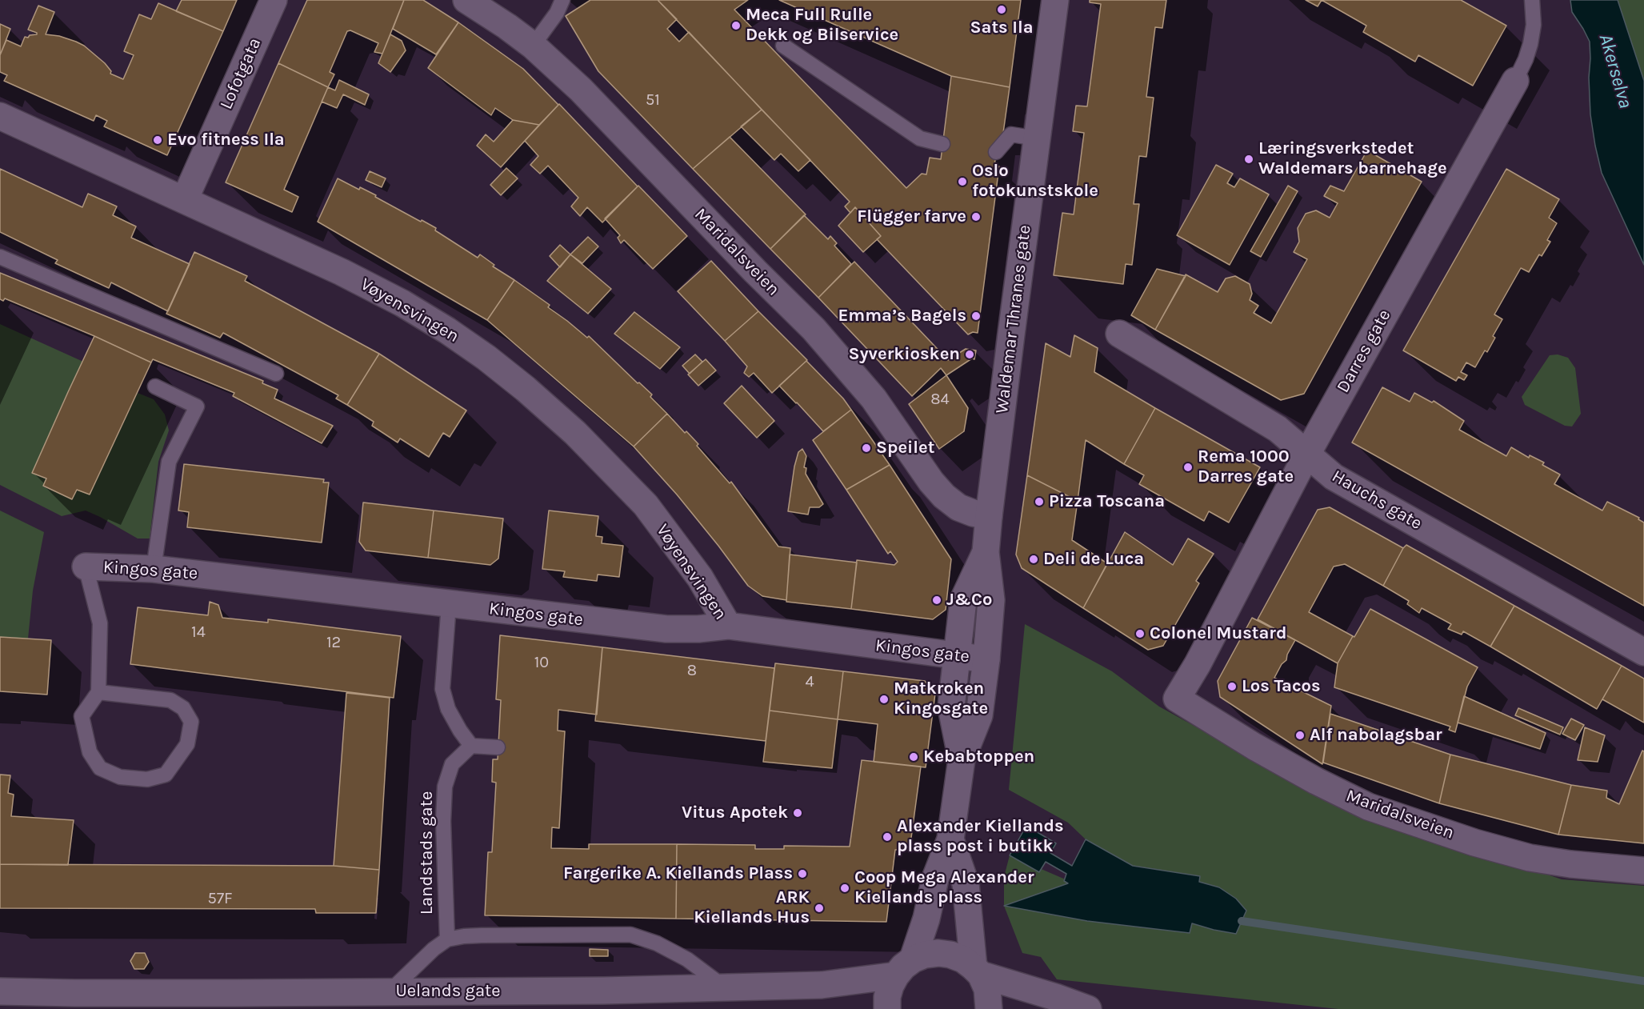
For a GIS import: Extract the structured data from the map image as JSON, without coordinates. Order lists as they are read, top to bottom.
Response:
{
  "streets": {
    "street": [
      "Lofotgata",
      "Maridalsveien",
      "Vøyensvingen",
      "Waldemar Thranes gate",
      "Darres gate",
      "Hauchs gate",
      "Kingos gate",
      "Uelands gate"
    ],
    "lane": ["Landstads gate"]
  },
  "crossings": [
    ["Lofotgata", "Vøyensvingen"],
    ["Maridalsveien", "Waldemar Thranes gate"],
    ["Maridalsveien", "Darres gate"],
    ["Vøyensvingen", "Kingos gate"],
    ["Waldemar Thranes gate", "Kingos gate"],
    ["Waldemar Thranes gate", "Uelands gate"],
    ["Darres gate", "Hauchs gate"]
  ],
  "water": ["Akerselva"],
  "places": [
    "Sats Ila",
    "Meca Full Rulle Dekk og Bilservice",
    "Evo fitness Ila",
    "Læringsverkstedet Waldemars barnehage",
    "Oslo fotokunstskole",
    "Flügger farve",
    "Emma’s Bagels",
    "Syverkiosken",
    "Speilet",
    "Rema 1000 Darres gate",
    "Pizza Toscana",
    "Deli de Luca",
    "J&Co",
    "Colonel Mustard",
    "Los Tacos",
    "Matkroken Kingosgate",
    "Alf nabolagsbar",
    "Kebabtoppen",
    "Vitus Apotek",
    "Alexander Kiellands plass post i butikk",
    "Fargerike A. Kiellands Plass",
    "Coop Mega Alexander Kiellands plass",
    "ARK Kiellands Hus"
  ],
  "house_numbers": [
    "51",
    "84",
    "14",
    "12",
    "10",
    "8",
    "4",
    "57F"
  ]
}
